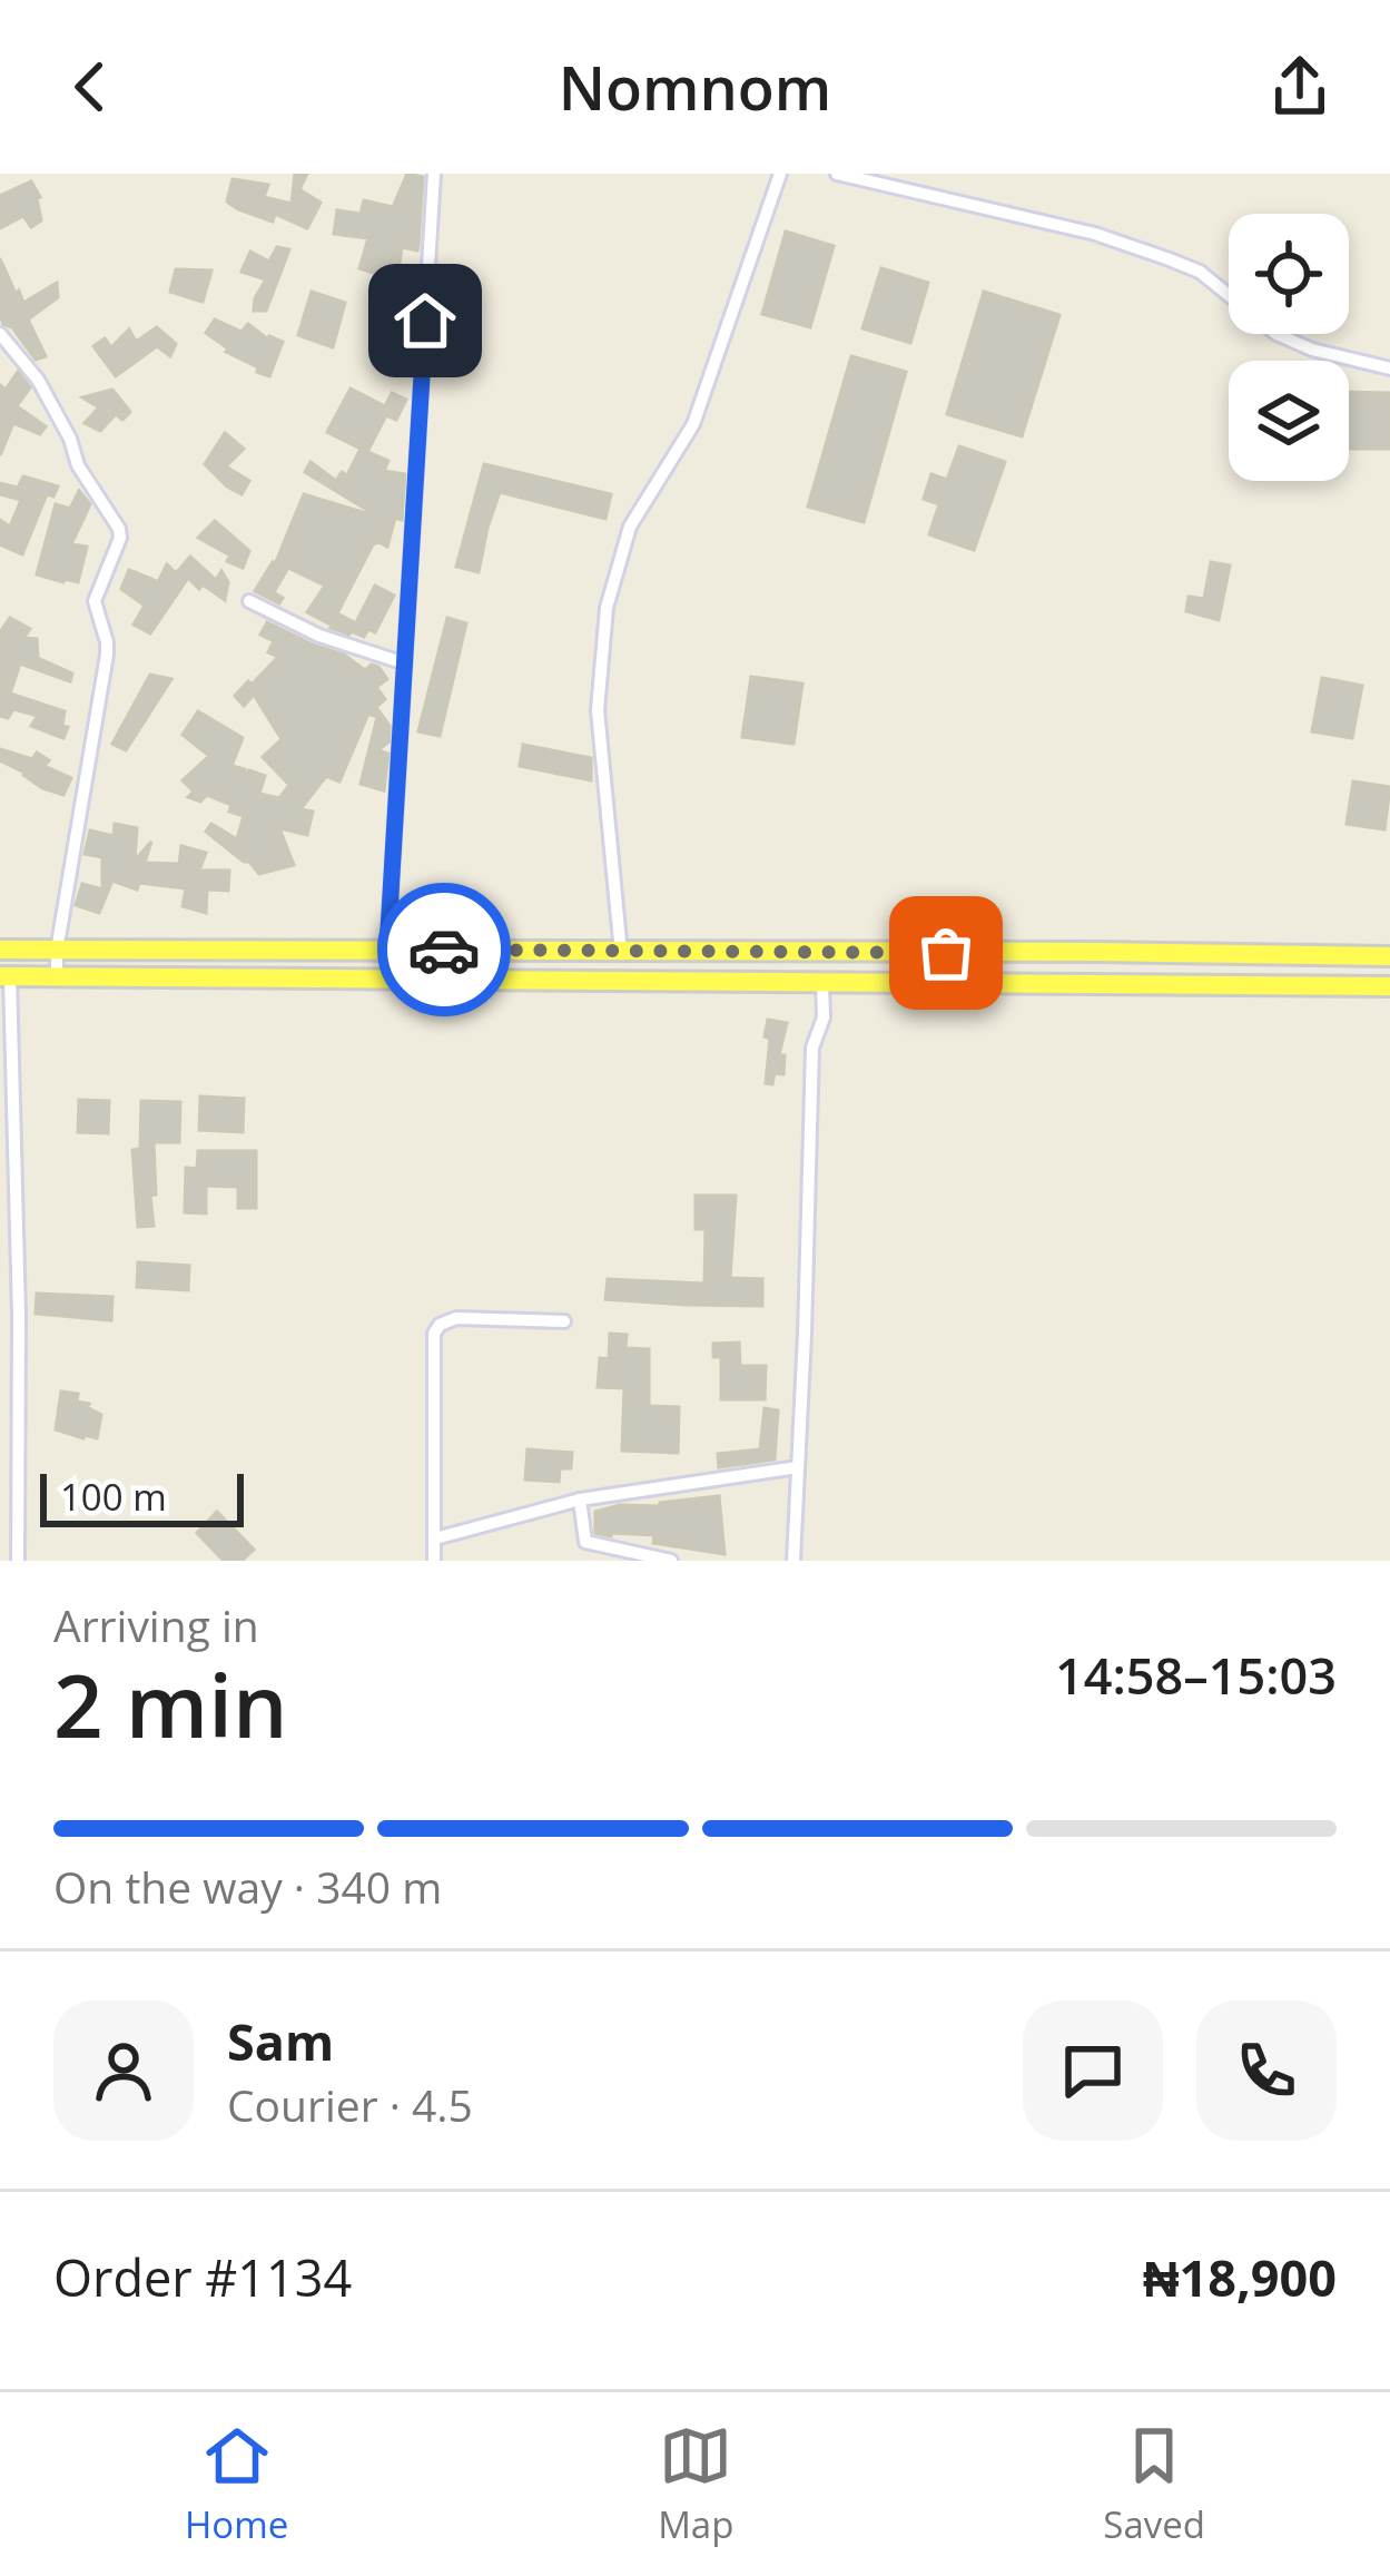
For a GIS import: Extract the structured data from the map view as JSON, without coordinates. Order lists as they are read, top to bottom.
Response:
{
  "scale_bar": "100 m",
  "page": {
    "header": "Nomnom",
    "scale": "100 m",
    "heading": ["2 min", "Arriving in", "14:58–15:03"],
    "panel": [
      "Sam",
      "Courier · 4.5",
      "Order #1134",
      "₦18,900"
    ],
    "bar": "On the way · 340 m",
    "tabs": ["Home", "Map", "Saved"]
  }
}
